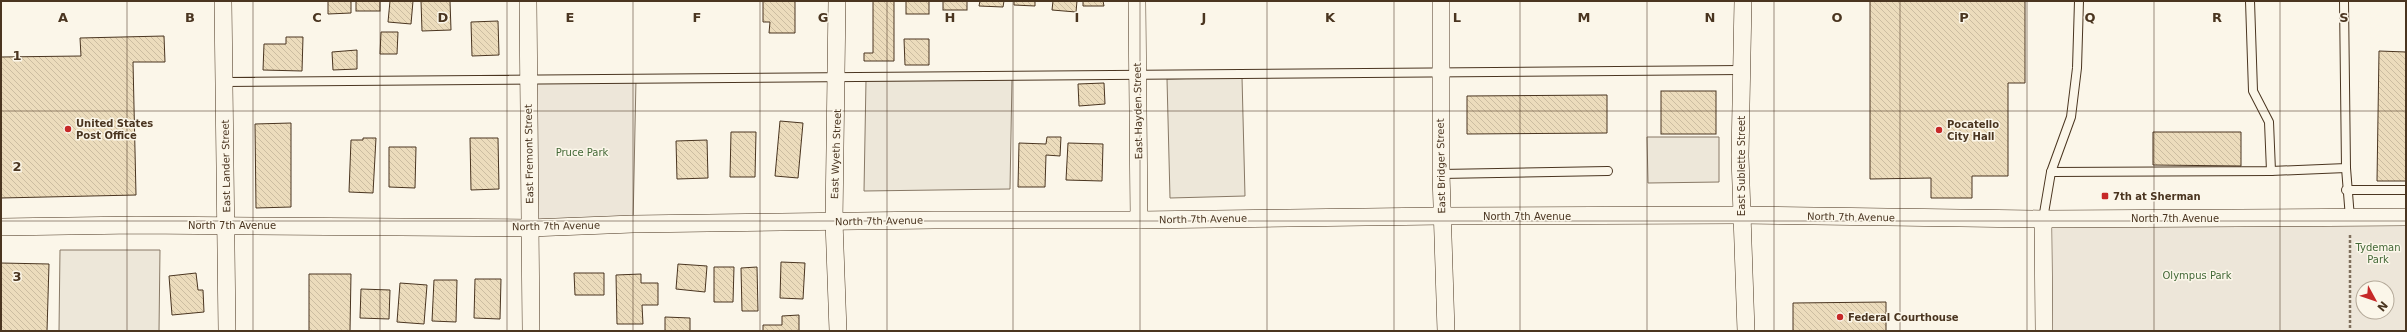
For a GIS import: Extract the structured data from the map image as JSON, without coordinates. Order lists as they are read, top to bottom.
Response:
{
  "streets": {
    "street": [
      "East Hayden Street",
      "East Fremont Street",
      "East Wyeth Street",
      "East Lander Street",
      "East Bridger Street",
      "East Sublette Street",
      "North 7th Avenue"
    ]
  },
  "crossings": [
    ["East Hayden Street", "North 7th Avenue"],
    ["East Fremont Street", "North 7th Avenue"],
    ["East Wyeth Street", "North 7th Avenue"],
    ["East Lander Street", "North 7th Avenue"],
    ["East Bridger Street", "North 7th Avenue"],
    ["East Sublette Street", "North 7th Avenue"]
  ],
  "parks": ["Pruce Park", "Tydeman Park", "Olympus Park"],
  "places": {
    "other": ["United States Post Office", "Pocatello City Hall", "Federal Courthouse"],
    "transit": ["7th at Sherman"]
  },
  "north": "bottom right",
  "grid": {
    "columns": [
      "A",
      "B",
      "C",
      "D",
      "E",
      "F",
      "G",
      "H",
      "I",
      "J",
      "K",
      "L",
      "M",
      "N",
      "O",
      "P",
      "Q",
      "R",
      "S"
    ],
    "rows": ["1", "2", "3"]
  }
}
